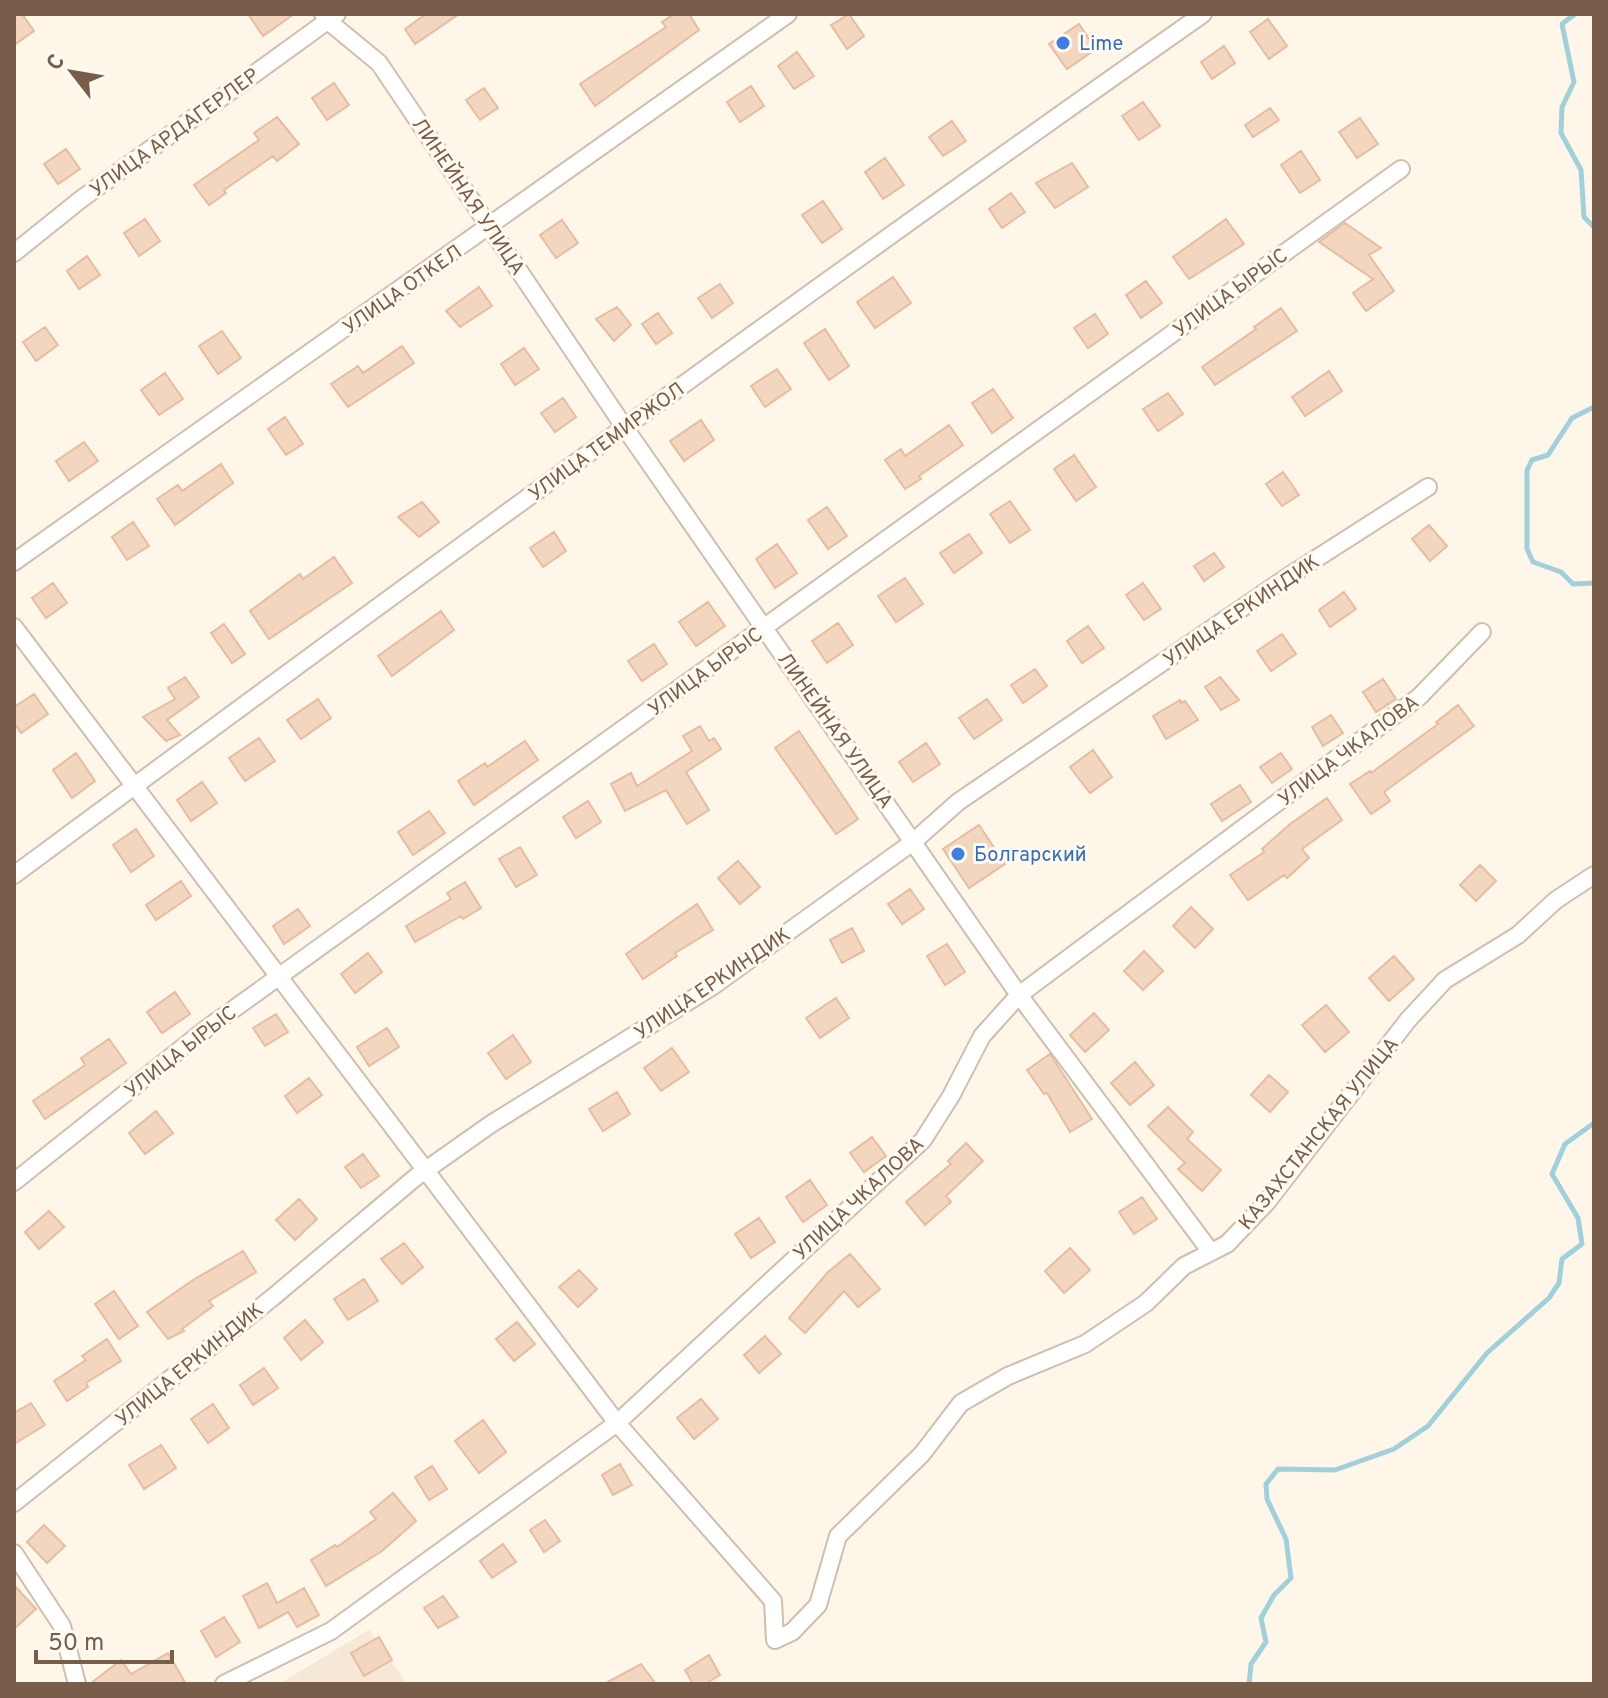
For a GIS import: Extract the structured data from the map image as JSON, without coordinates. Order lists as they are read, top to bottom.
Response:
{
  "streets": {
    "street": [
      "УЛИЦА АРДАГЕРЛЕР",
      "ЛИНЕЙНАЯ УЛИЦА",
      "УЛИЦА ОТКЕЛ",
      "УЛИЦА ЫРЫС",
      "УЛИЦА ТЕМИРЖОЛ",
      "УЛИЦА ЕРКИНДИК",
      "УЛИЦА ЧКАЛОВА",
      "КАЗАХСТАНСКАЯ УЛИЦА"
    ]
  },
  "crossings": [
    ["УЛИЦА АРДАГЕРЛЕР", "ЛИНЕЙНАЯ УЛИЦА"],
    ["ЛИНЕЙНАЯ УЛИЦА", "УЛИЦА ОТКЕЛ"],
    ["ЛИНЕЙНАЯ УЛИЦА", "УЛИЦА ЫРЫС"],
    ["ЛИНЕЙНАЯ УЛИЦА", "УЛИЦА ТЕМИРЖОЛ"],
    ["ЛИНЕЙНАЯ УЛИЦА", "УЛИЦА ЕРКИНДИК"],
    ["ЛИНЕЙНАЯ УЛИЦА", "УЛИЦА ЧКАЛОВА"],
    ["ЛИНЕЙНАЯ УЛИЦА", "КАЗАХСТАНСКАЯ УЛИЦА"],
    ["УЛИЦА ЧКАЛОВА", "КАЗАХСТАНСКАЯ УЛИЦА"]
  ],
  "places": ["Lime", "Болгарский"],
  "scale_bar": "50 m",
  "north": "top left"
}
